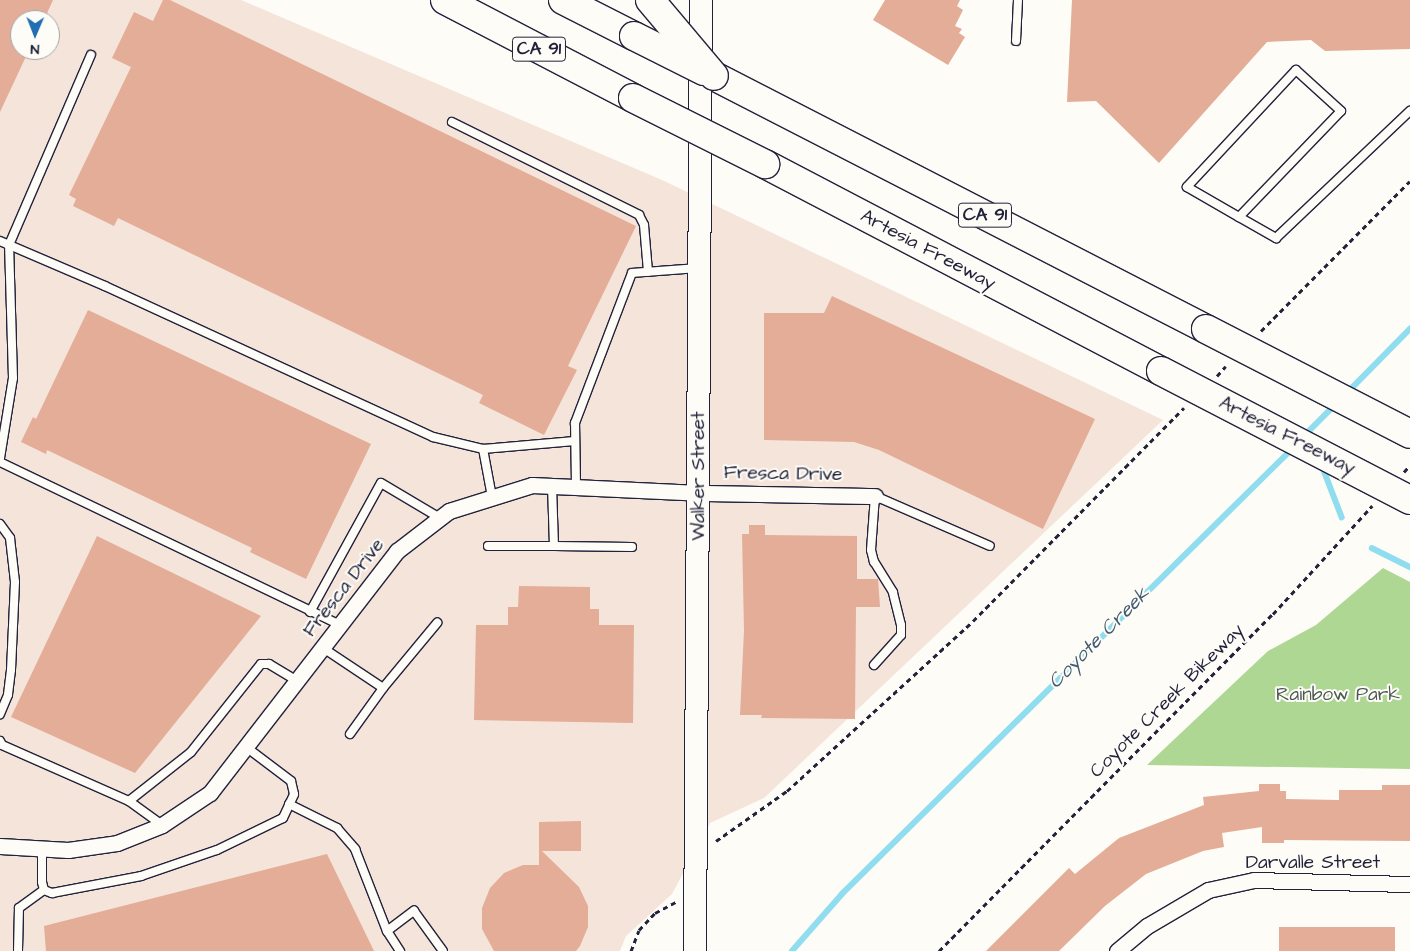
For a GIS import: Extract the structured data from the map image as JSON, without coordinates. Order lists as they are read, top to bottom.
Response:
{
  "streets": {
    "highway": ["CA 91", "Artesia Freeway"],
    "main road": ["Walker Street"],
    "street": ["Fresca Drive", "Darvalle Street"],
    "path": ["Coyote Creek Bikeway"]
  },
  "crossings": [
    ["Fresca Drive", "Walker Street"]
  ],
  "water": ["Coyote Creek"],
  "parks": ["Rainbow Park"],
  "north": "bottom"
}
